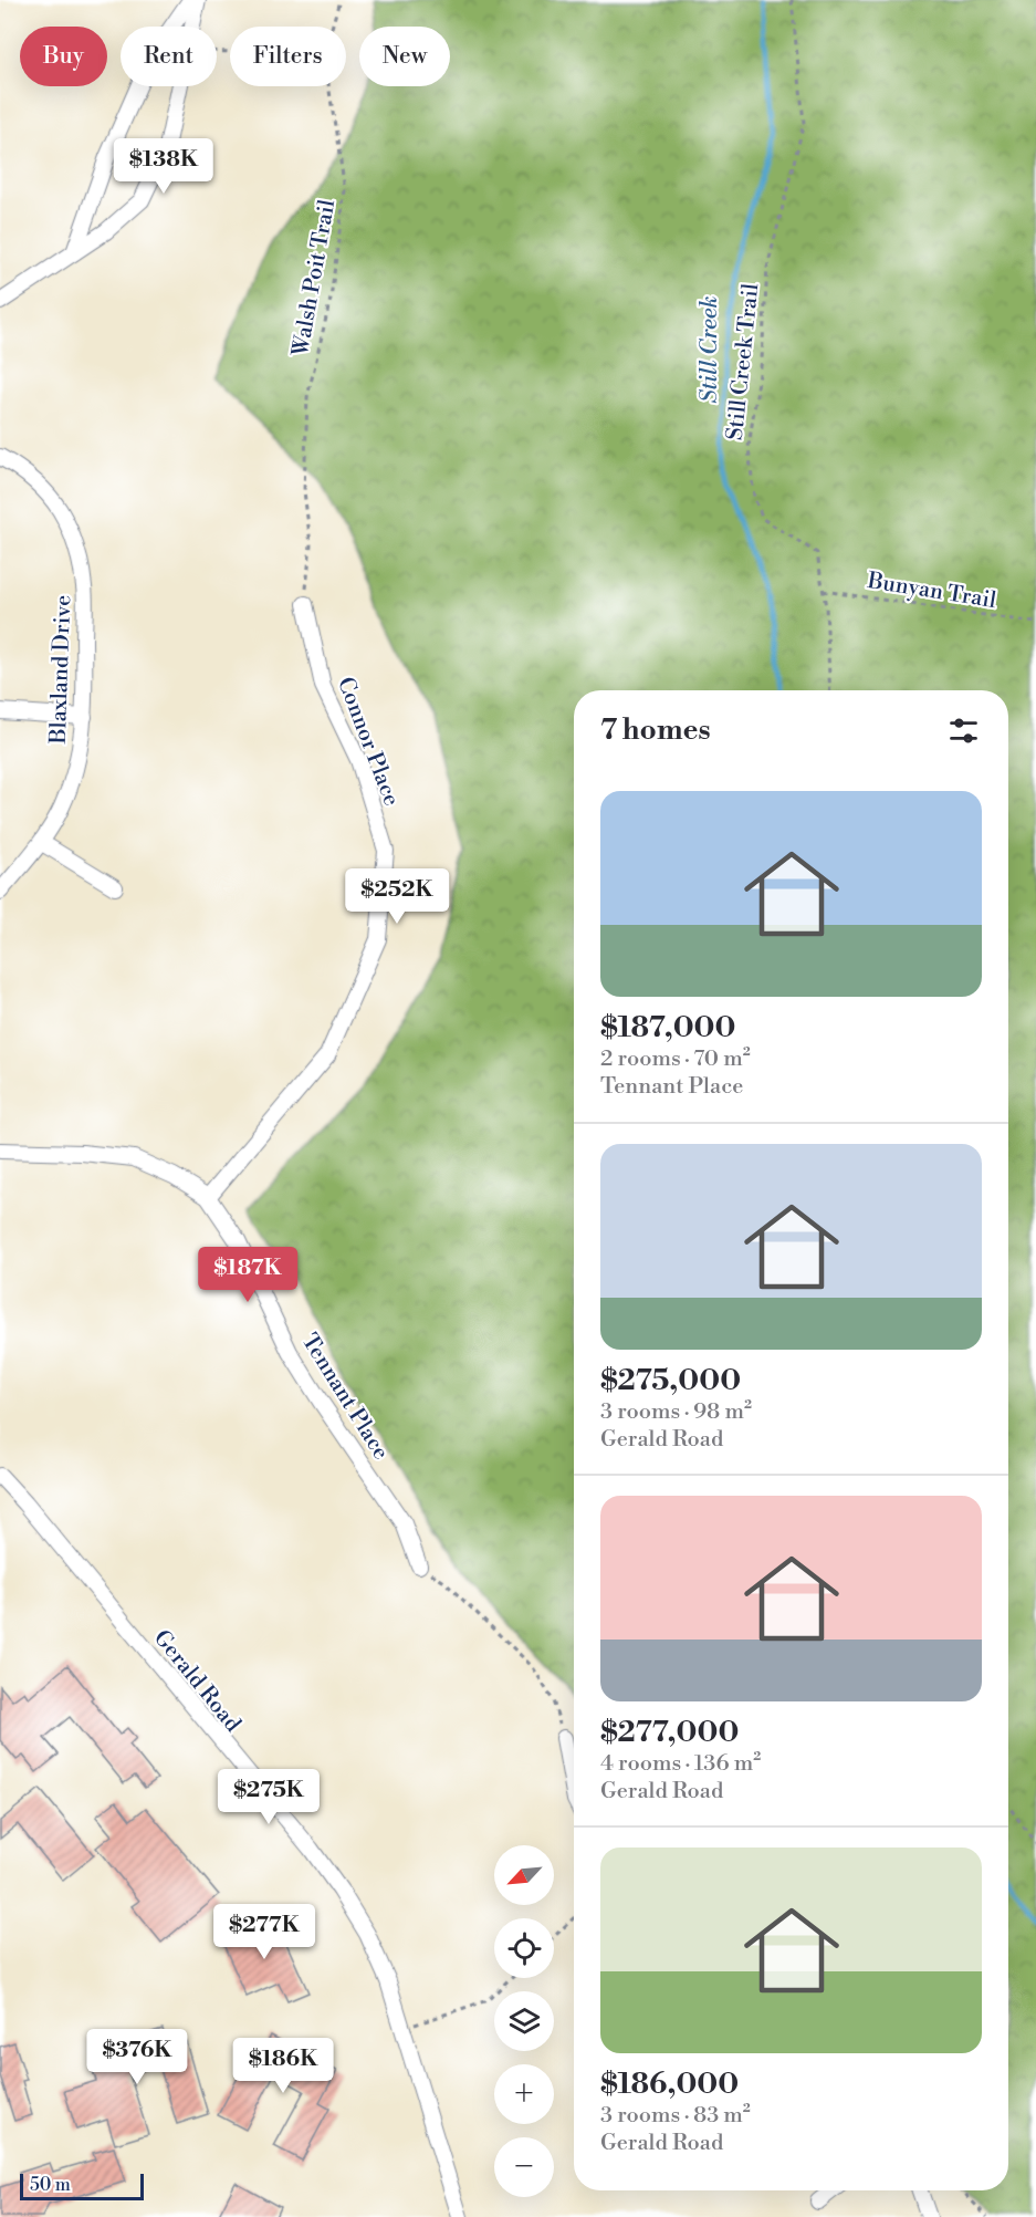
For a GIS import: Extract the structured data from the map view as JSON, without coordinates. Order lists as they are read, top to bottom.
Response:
{
  "streets": {
    "street": [
      "Blaxland Drive",
      "Connor Place",
      "Tennant Place",
      "Gerald Road"
    ],
    "path": ["Walsh Poit Trail", "Still Creek Trail", "Bunyan Trail"]
  },
  "crossings": [
    ["Walsh Poit Trail", "Connor Place"],
    ["Still Creek Trail", "Bunyan Trail"],
    ["Connor Place", "Tennant Place"]
  ],
  "water": ["Still Creek"],
  "scale_bar": "50 m",
  "north": "bottom left",
  "page": {
    "chip": [
      "Buy",
      "Rent",
      "Filters",
      "New"
    ],
    "price": [
      "$138K",
      "$252K",
      "$187K",
      "$275K",
      "$277K",
      "$376K",
      "$186K"
    ],
    "heading": "7 homes",
    "list": [
      {
        "name": "$187,000",
        "note": "2 rooms · 70 m² · Tennant Place"
      },
      {
        "name": "$275,000",
        "note": "3 rooms · 98 m² · Gerald Road"
      },
      {
        "name": "$277,000",
        "note": "4 rooms · 136 m² · Gerald Road"
      },
      {
        "name": "$186,000",
        "note": "3 rooms · 83 m² · Gerald Road"
      }
    ],
    "map_buttons": ["+", "−"],
    "scale": "50 m"
  }
}
